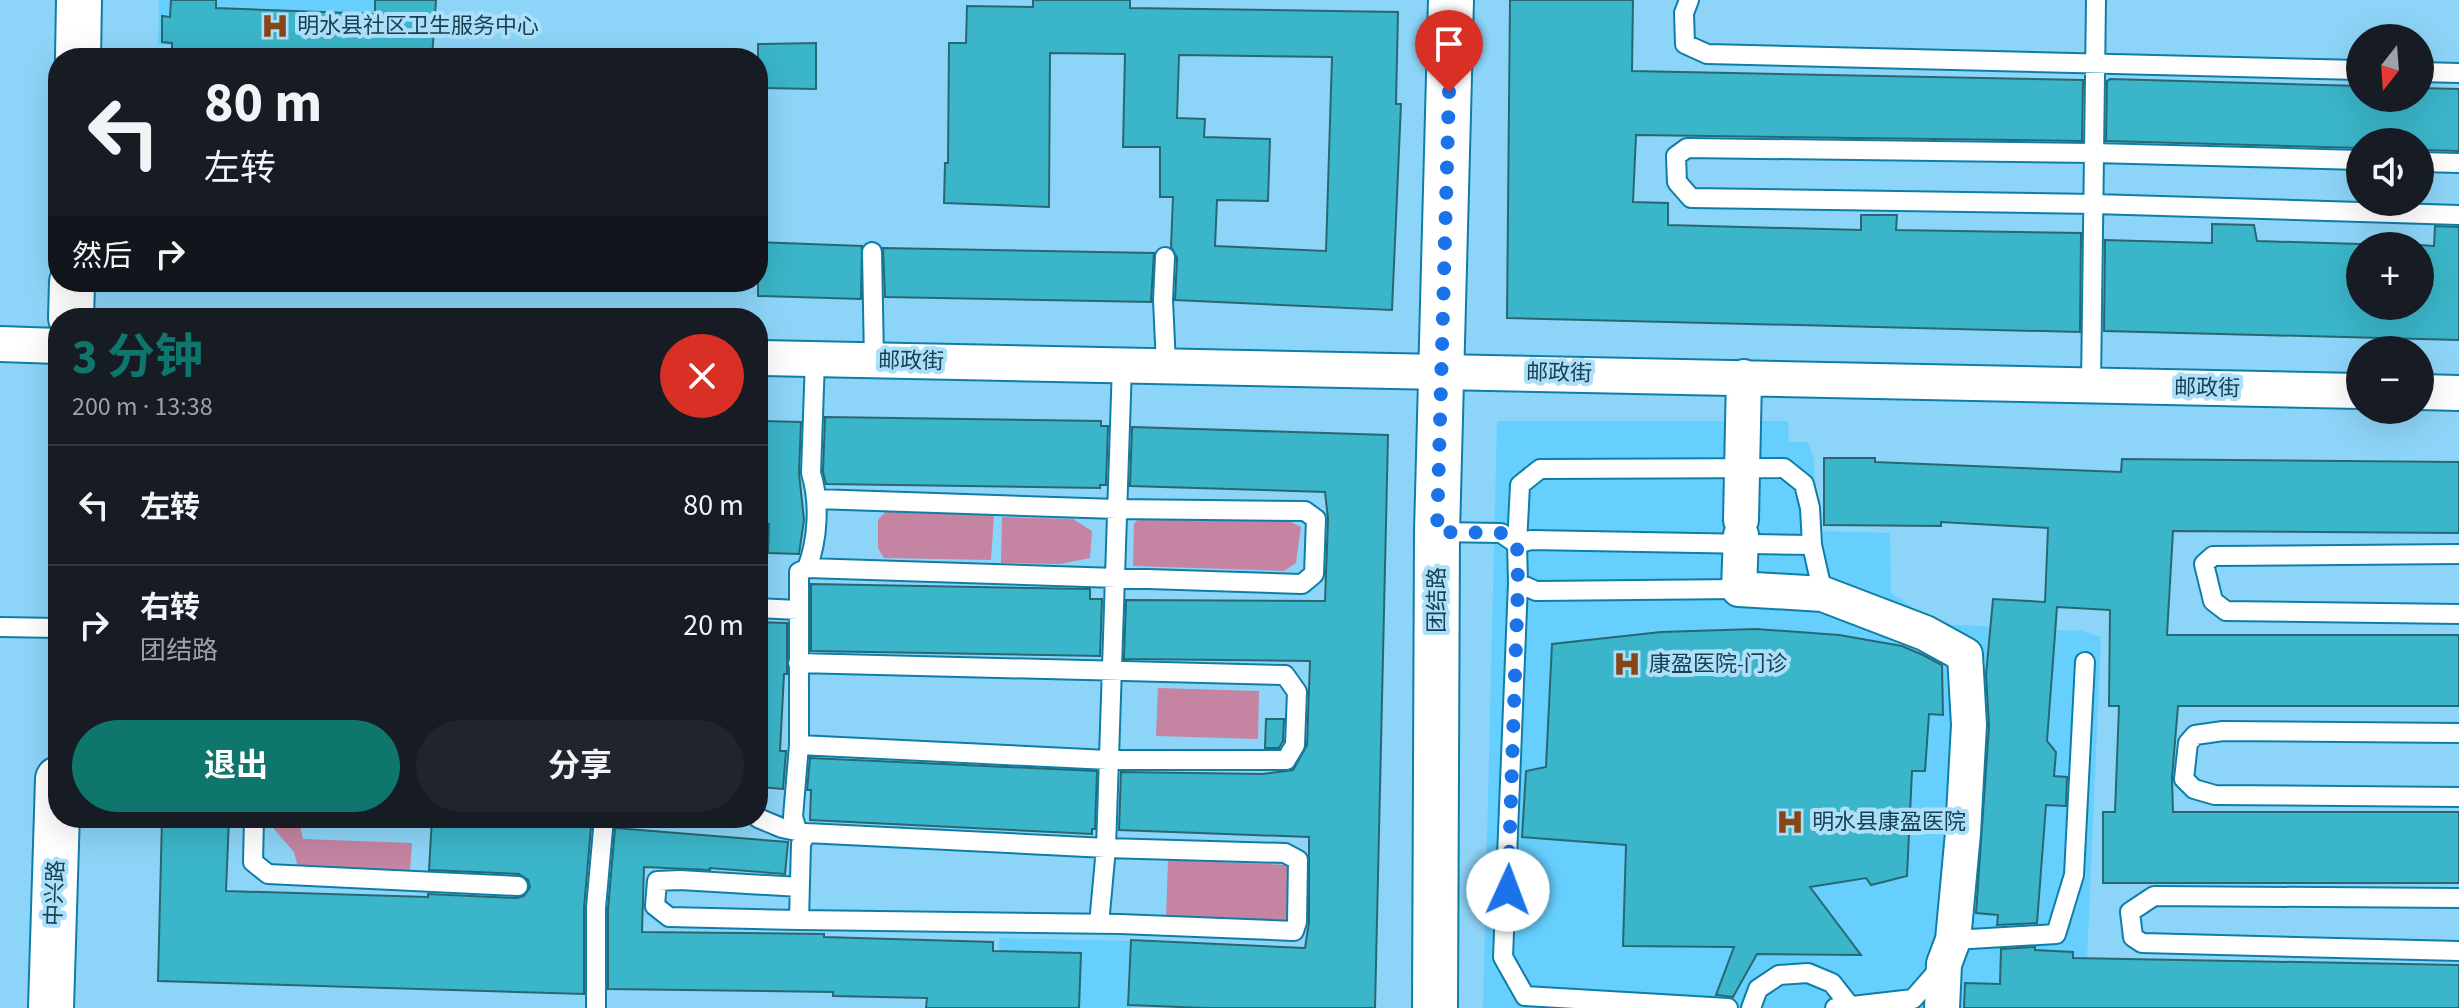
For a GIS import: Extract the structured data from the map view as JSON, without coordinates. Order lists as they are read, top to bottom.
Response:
{
  "streets": {
    "street": ["邮政街", "团结路", "中兴路"]
  },
  "crossings": [
    ["邮政街", "团结路"]
  ],
  "places": {
    "hospital": ["明水县社区卫生服务中心", "康盈医院-门诊", "明水县康盈医院"]
  },
  "north": "bottom",
  "page": {
    "map_buttons": ["+", "−"],
    "turn": ["80 m", "左转"],
    "then": "然后",
    "heading": ["3 分钟", "200 m · 13:38"],
    "list": [
      {
        "name": "左转",
        "value": "80 m"
      },
      {
        "name": "右转",
        "note": "团结路",
        "value": "20 m"
      }
    ],
    "buttons": ["退出", "分享"]
  }
}
